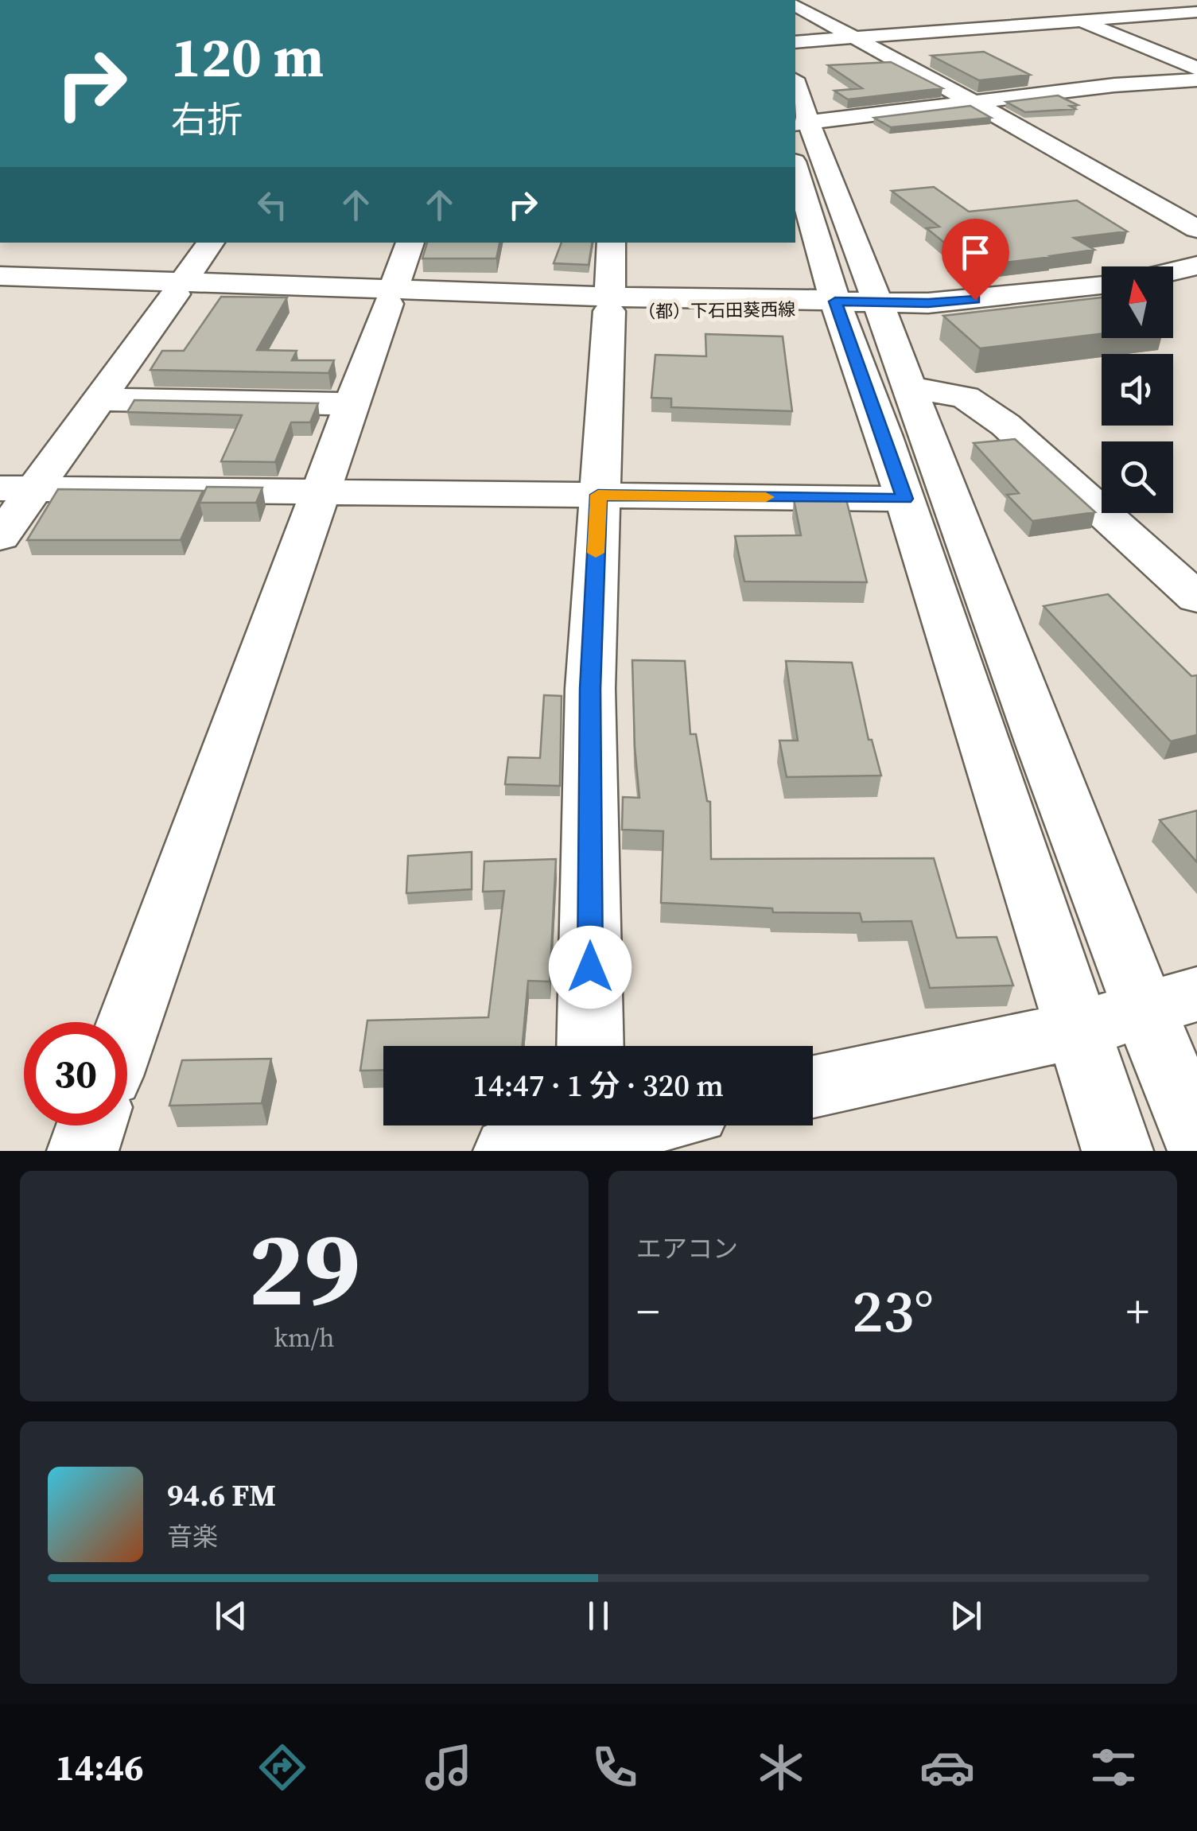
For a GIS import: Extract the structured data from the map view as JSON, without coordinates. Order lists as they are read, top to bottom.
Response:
{
  "streets": {
    "street": ["（都）下石田葵西線"]
  },
  "north": "top",
  "page": {
    "turn": ["120 m", "右折"],
    "limit": "30",
    "trip": "14:47 · 1 分 · 320 m",
    "tile": [
      ["29", "km/h"],
      "エアコン"
    ],
    "heat": ["−", "23°", "+"],
    "song": ["94.6 FM", "音楽"],
    "tabs": "14:46"
  }
}
